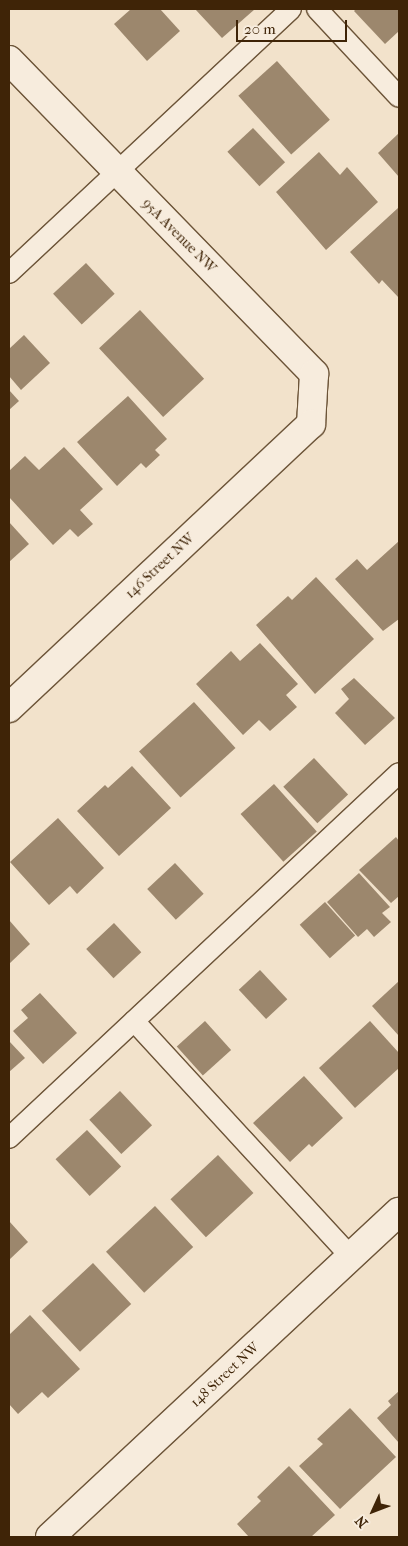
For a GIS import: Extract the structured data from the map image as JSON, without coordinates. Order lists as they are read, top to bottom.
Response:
{
  "streets": {
    "street": ["95A Avenue NW", "146 Street NW", "148 Street NW"]
  },
  "crossings": [
    ["95A Avenue NW", "146 Street NW"]
  ],
  "scale_bar": "20 m",
  "north": "bottom left"
}
